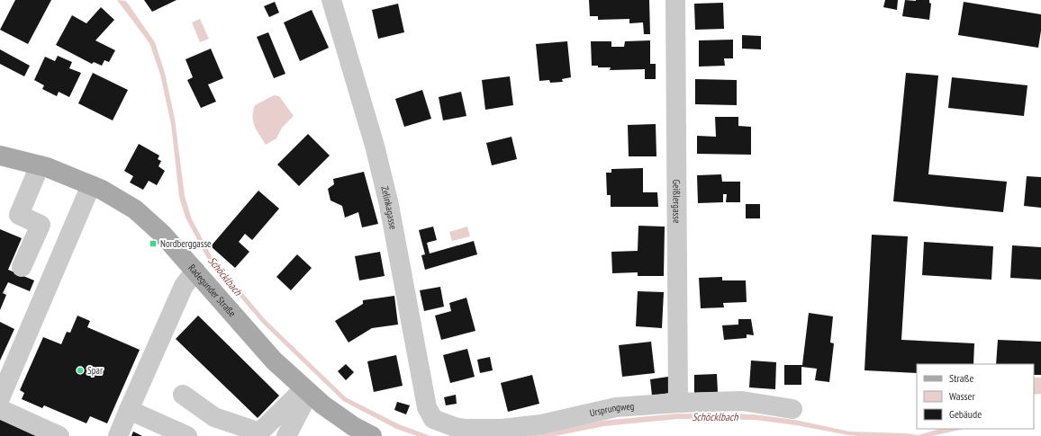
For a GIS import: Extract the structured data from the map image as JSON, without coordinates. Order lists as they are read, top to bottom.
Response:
{
  "streets": {
    "main road": ["Radegunder Straße"],
    "street": ["Geißlergasse", "Zelinkagasse", "Ursprungweg"]
  },
  "crossings": [
    ["Geißlergasse", "Ursprungweg"],
    ["Zelinkagasse", "Ursprungweg"]
  ],
  "water": ["Schöcklbach"],
  "places": {
    "transit": ["Nordberggasse"],
    "other": ["Spar"]
  },
  "legend": ["Straße", "Wasser", "Gebäude"]
}
